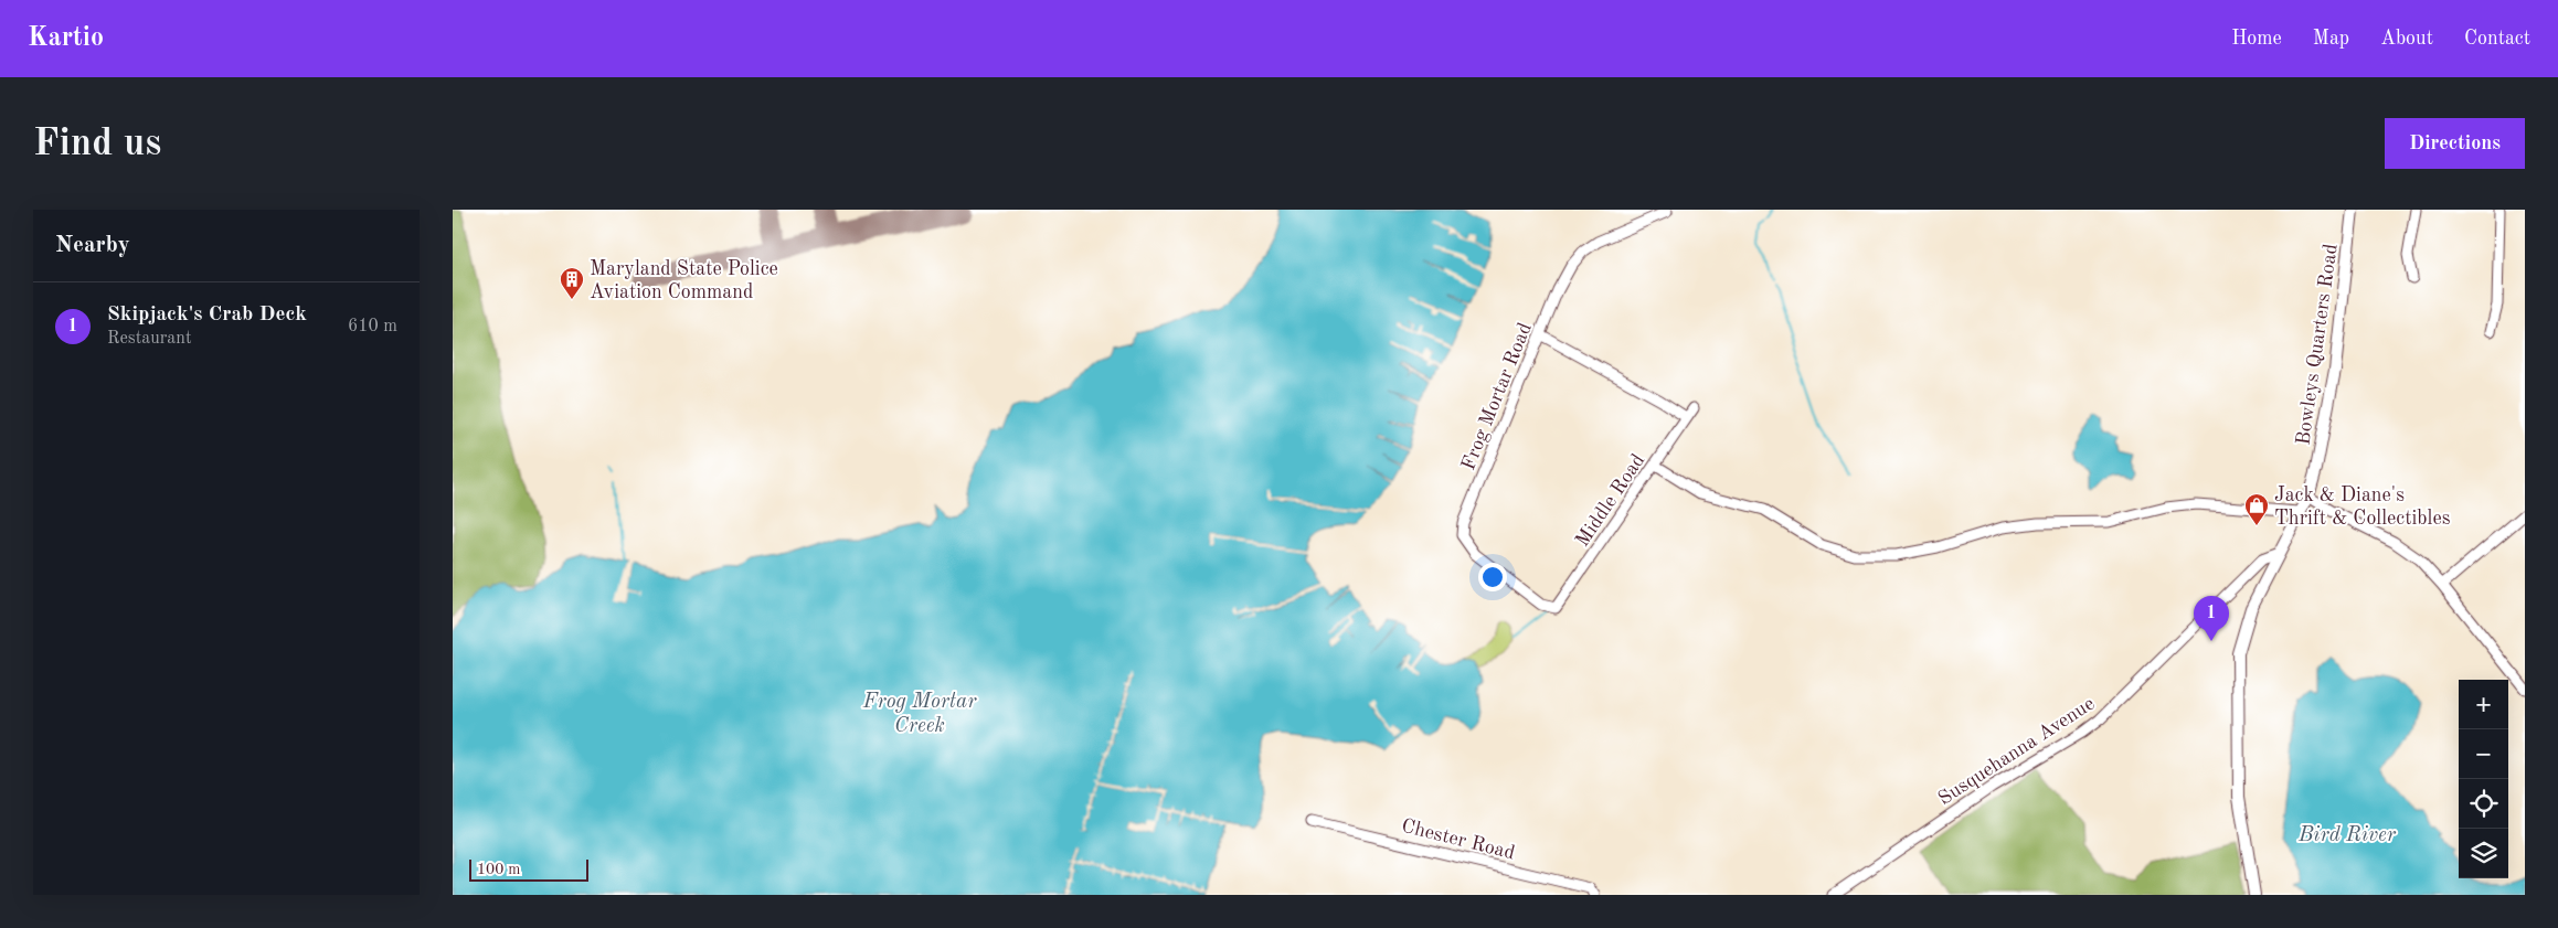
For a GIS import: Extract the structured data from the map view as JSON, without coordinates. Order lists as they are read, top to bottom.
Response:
{
  "streets": {
    "street": [
      "Bowleys Quarters Road",
      "Frog Mortar Road",
      "Middle Road",
      "Susquehanna Avenue",
      "Chester Road"
    ]
  },
  "crossings": [
    ["Bowleys Quarters Road", "Susquehanna Avenue"],
    ["Frog Mortar Road", "Middle Road"]
  ],
  "water": ["Frog Mortar Creek", "Bird River"],
  "places": {
    "building": ["Maryland State Police Aviation Command"],
    "shop": ["Jack & Diane's Thrift & Collectibles"]
  },
  "scale_bar": "100 m",
  "page": {
    "header": "Kartio",
    "nav": [
      "Home",
      "Map",
      "About",
      "Contact"
    ],
    "buttons": "Directions",
    "title": "Find us",
    "heading": "Nearby",
    "list": [
      {
        "mark": "1",
        "name": "Skipjack's Crab Deck",
        "note": "Restaurant",
        "value": "610 m"
      }
    ],
    "pins": "1",
    "map_buttons": ["+", "−"],
    "scale": "100 m"
  }
}
